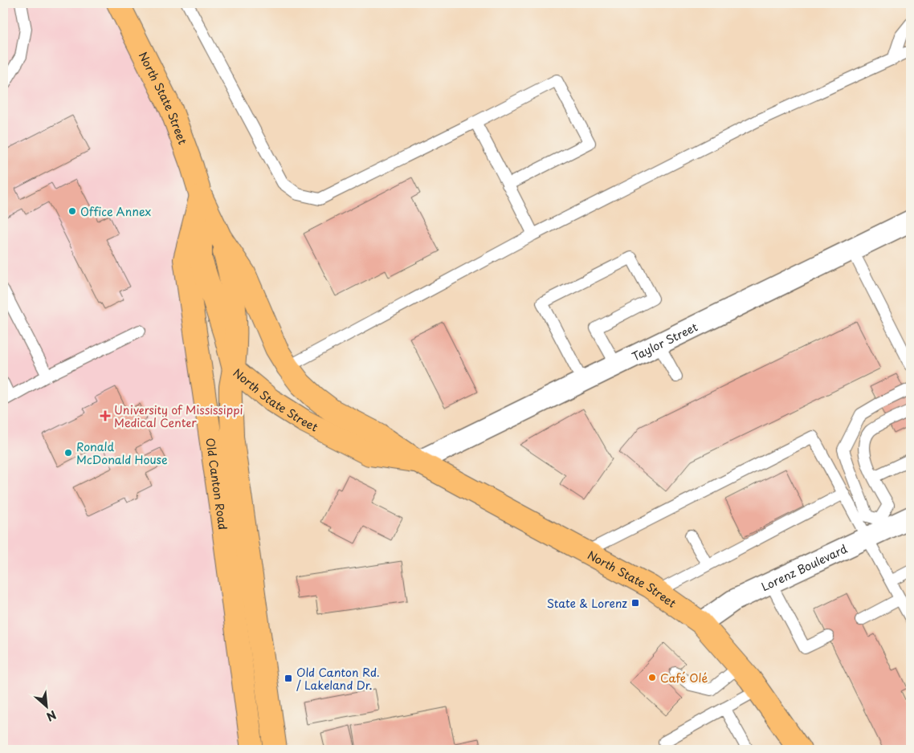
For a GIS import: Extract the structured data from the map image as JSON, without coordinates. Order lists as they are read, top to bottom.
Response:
{
  "streets": {
    "main road": ["North State Street", "Old Canton Road"],
    "street": ["Taylor Street", "Lorenz Boulevard"]
  },
  "crossings": [
    ["North State Street", "Taylor Street"],
    ["North State Street", "Old Canton Road"],
    ["North State Street", "Lorenz Boulevard"]
  ],
  "places": {
    "other": ["Office Annex", "Ronald McDonald House", "Café Olé"],
    "health": ["University of Mississippi Medical Center"],
    "transit": ["State & Lorenz", "Old Canton Rd. / Lakeland Dr."]
  },
  "north": "bottom right"
}
